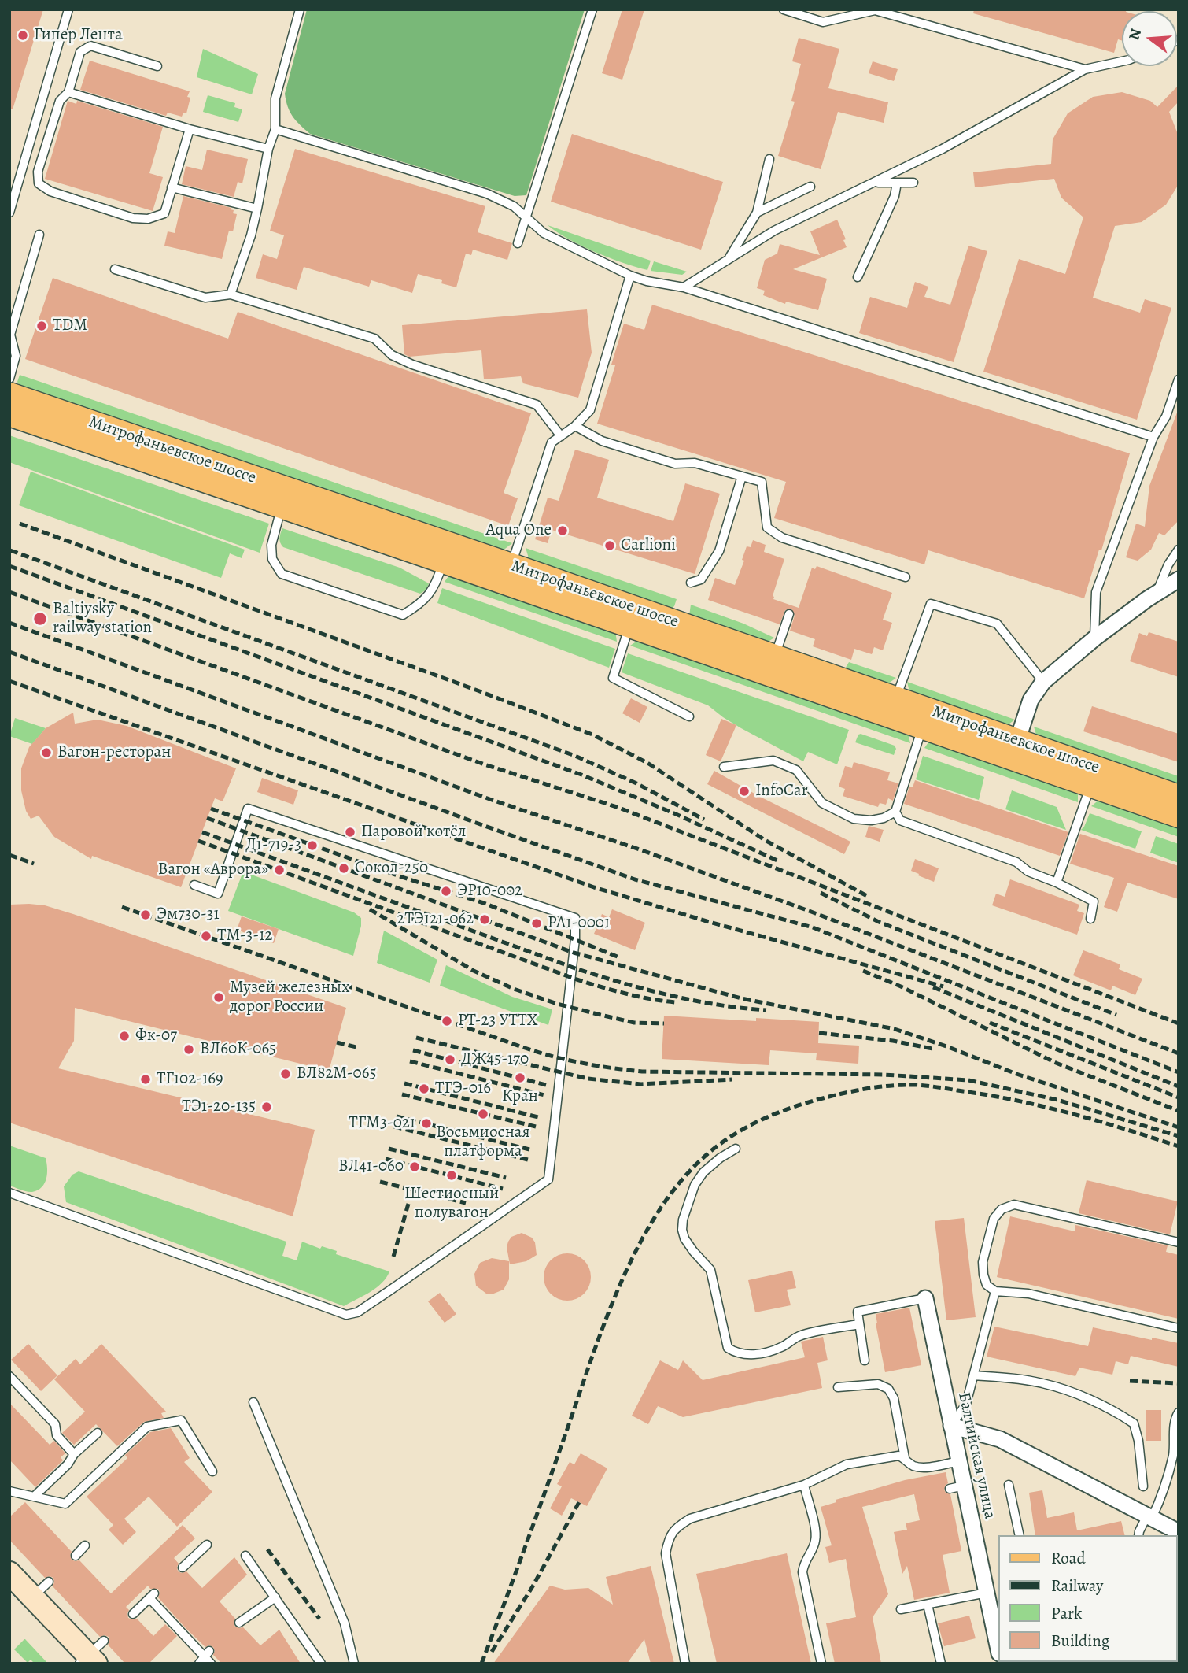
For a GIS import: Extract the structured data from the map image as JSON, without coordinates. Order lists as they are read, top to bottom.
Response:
{
  "streets": {
    "main road": ["Митрофаньевское шоссе"],
    "street": ["Балтийская улица"]
  },
  "places": [
    "Гипер Лента",
    "TDM",
    "Aqua One",
    "Carlioni",
    "Baltiysky railway station",
    "Вагон-ресторан",
    "InfoCar",
    "Паровой котёл",
    "Д1-719-3",
    "Сокол-250",
    "Вагон «Аврора»",
    "ЭР10-002",
    "Эм730-31",
    "2ТЭ121-062",
    "РА1-0001",
    "ТМ-3-12",
    "Музей железных дорог России",
    "РТ-23 УТТХ",
    "Фк-07",
    "ВЛ60К-065",
    "ДЖ45-170",
    "ВЛ82М-065",
    "Кран",
    "ТГ102-169",
    "ТГЭ-016",
    "ТЭ1-20-135",
    "Восьмиосная платформа",
    "ТГМ3-021",
    "ВЛ41-060",
    "Шестиосный полувагон"
  ],
  "legend": [
    "Road",
    "Railway",
    "Park",
    "Building"
  ],
  "north": "left"
}
